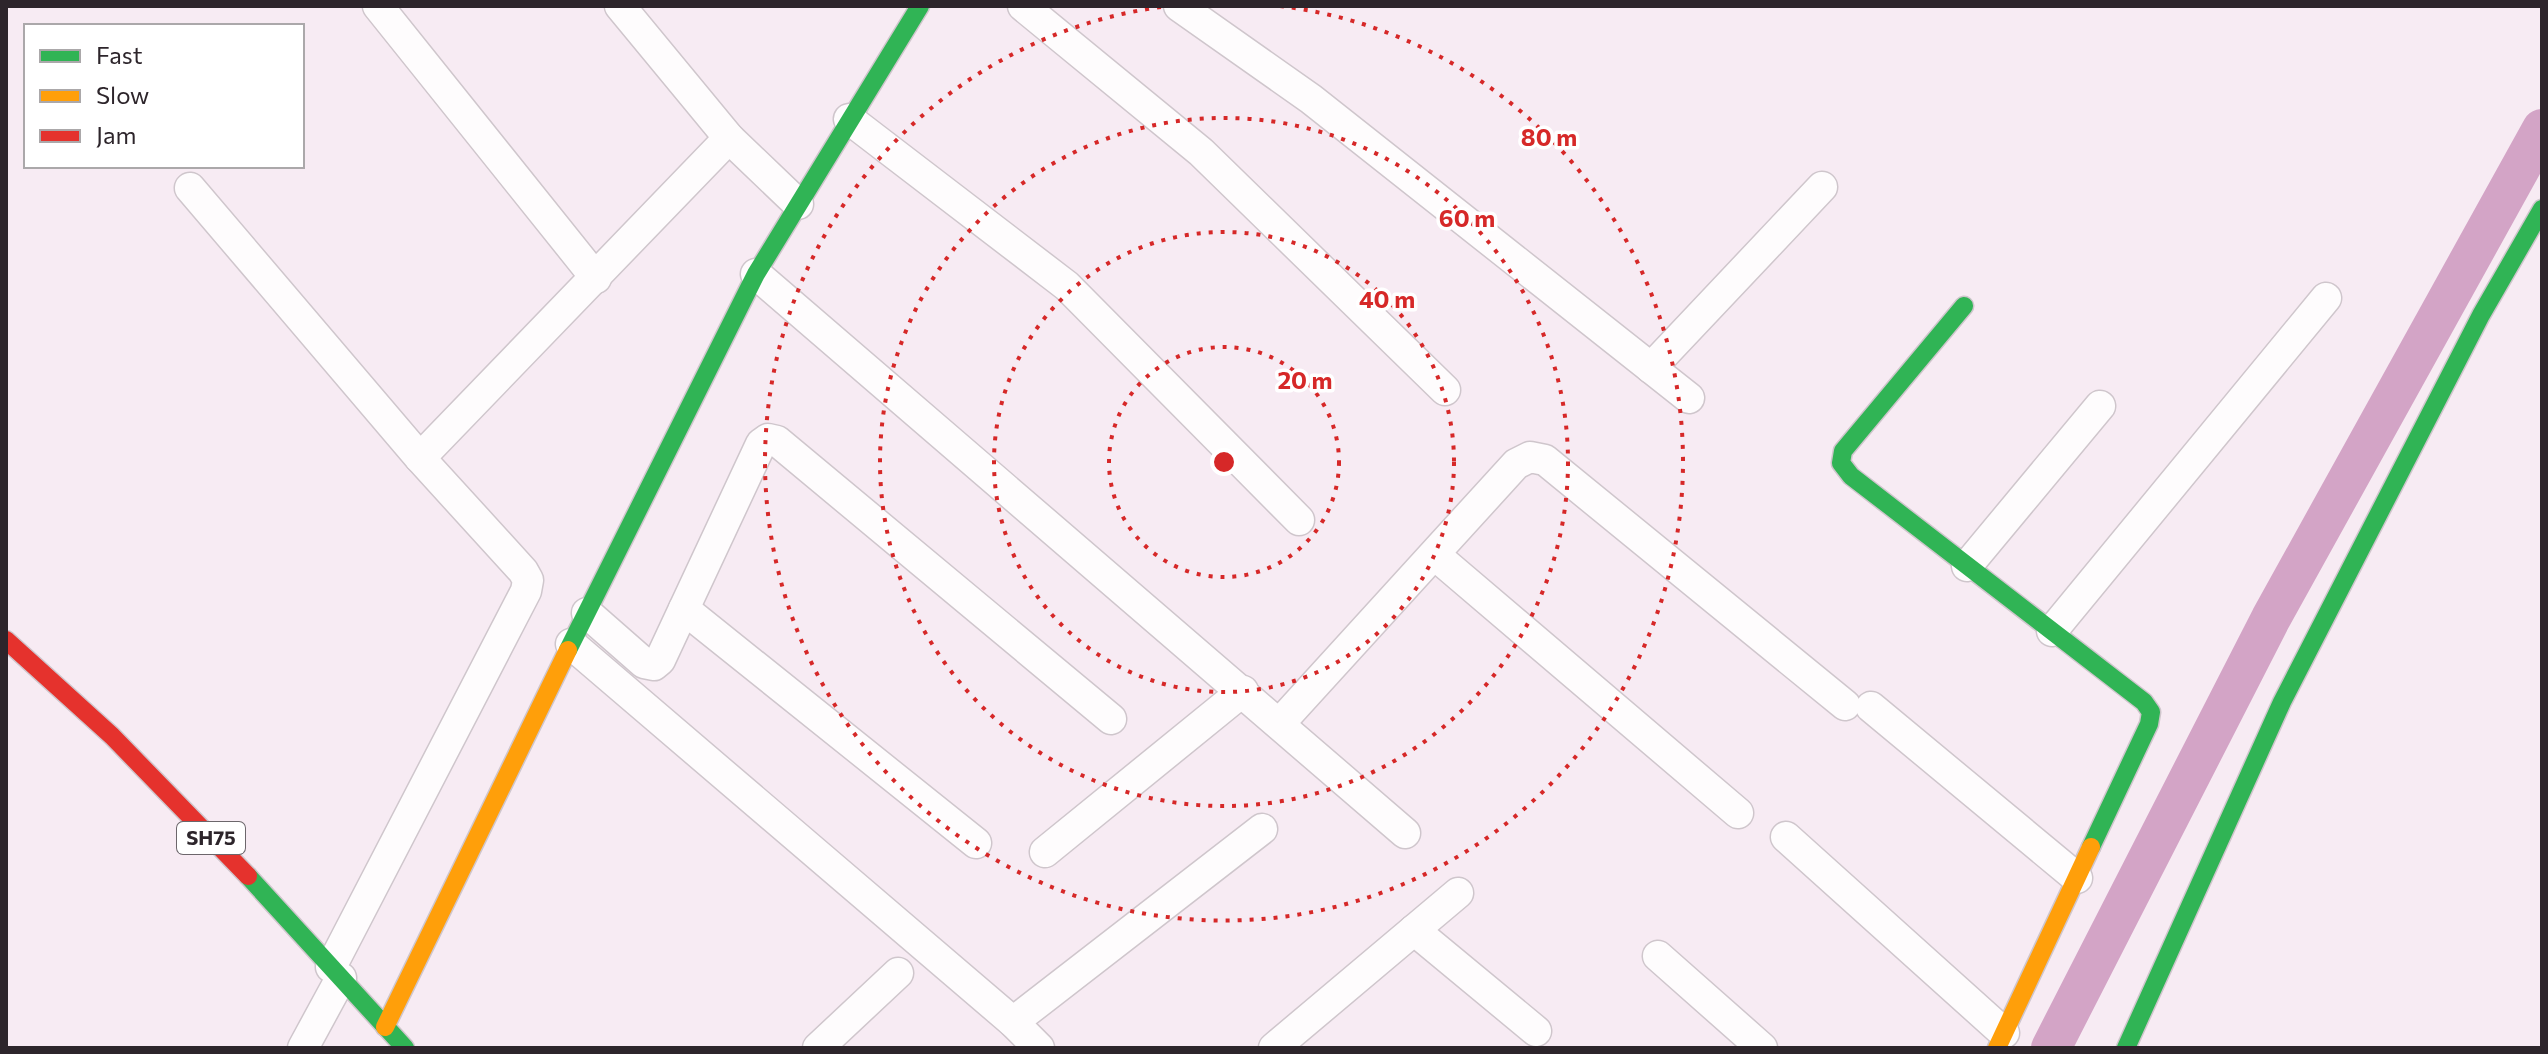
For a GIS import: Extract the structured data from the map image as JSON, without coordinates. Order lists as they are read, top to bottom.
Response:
{
  "streets": {
    "street": ["SH75"]
  },
  "legend": ["Fast", "Slow", "Jam"],
  "rings": [
    "80 m",
    "60 m",
    "40 m",
    "20 m"
  ]
}
